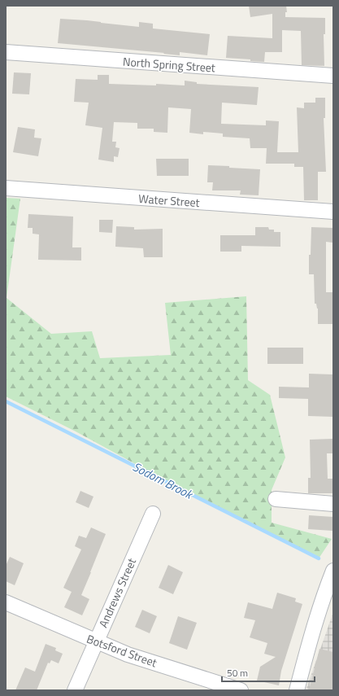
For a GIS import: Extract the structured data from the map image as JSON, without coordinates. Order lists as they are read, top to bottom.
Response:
{
  "streets": {
    "street": [
      "North Spring Street",
      "Water Street",
      "Andrews Street",
      "Botsford Street"
    ]
  },
  "crossings": [
    ["Andrews Street", "Botsford Street"]
  ],
  "water": ["Sodom Brook"],
  "scale_bar": "50 m"
}
